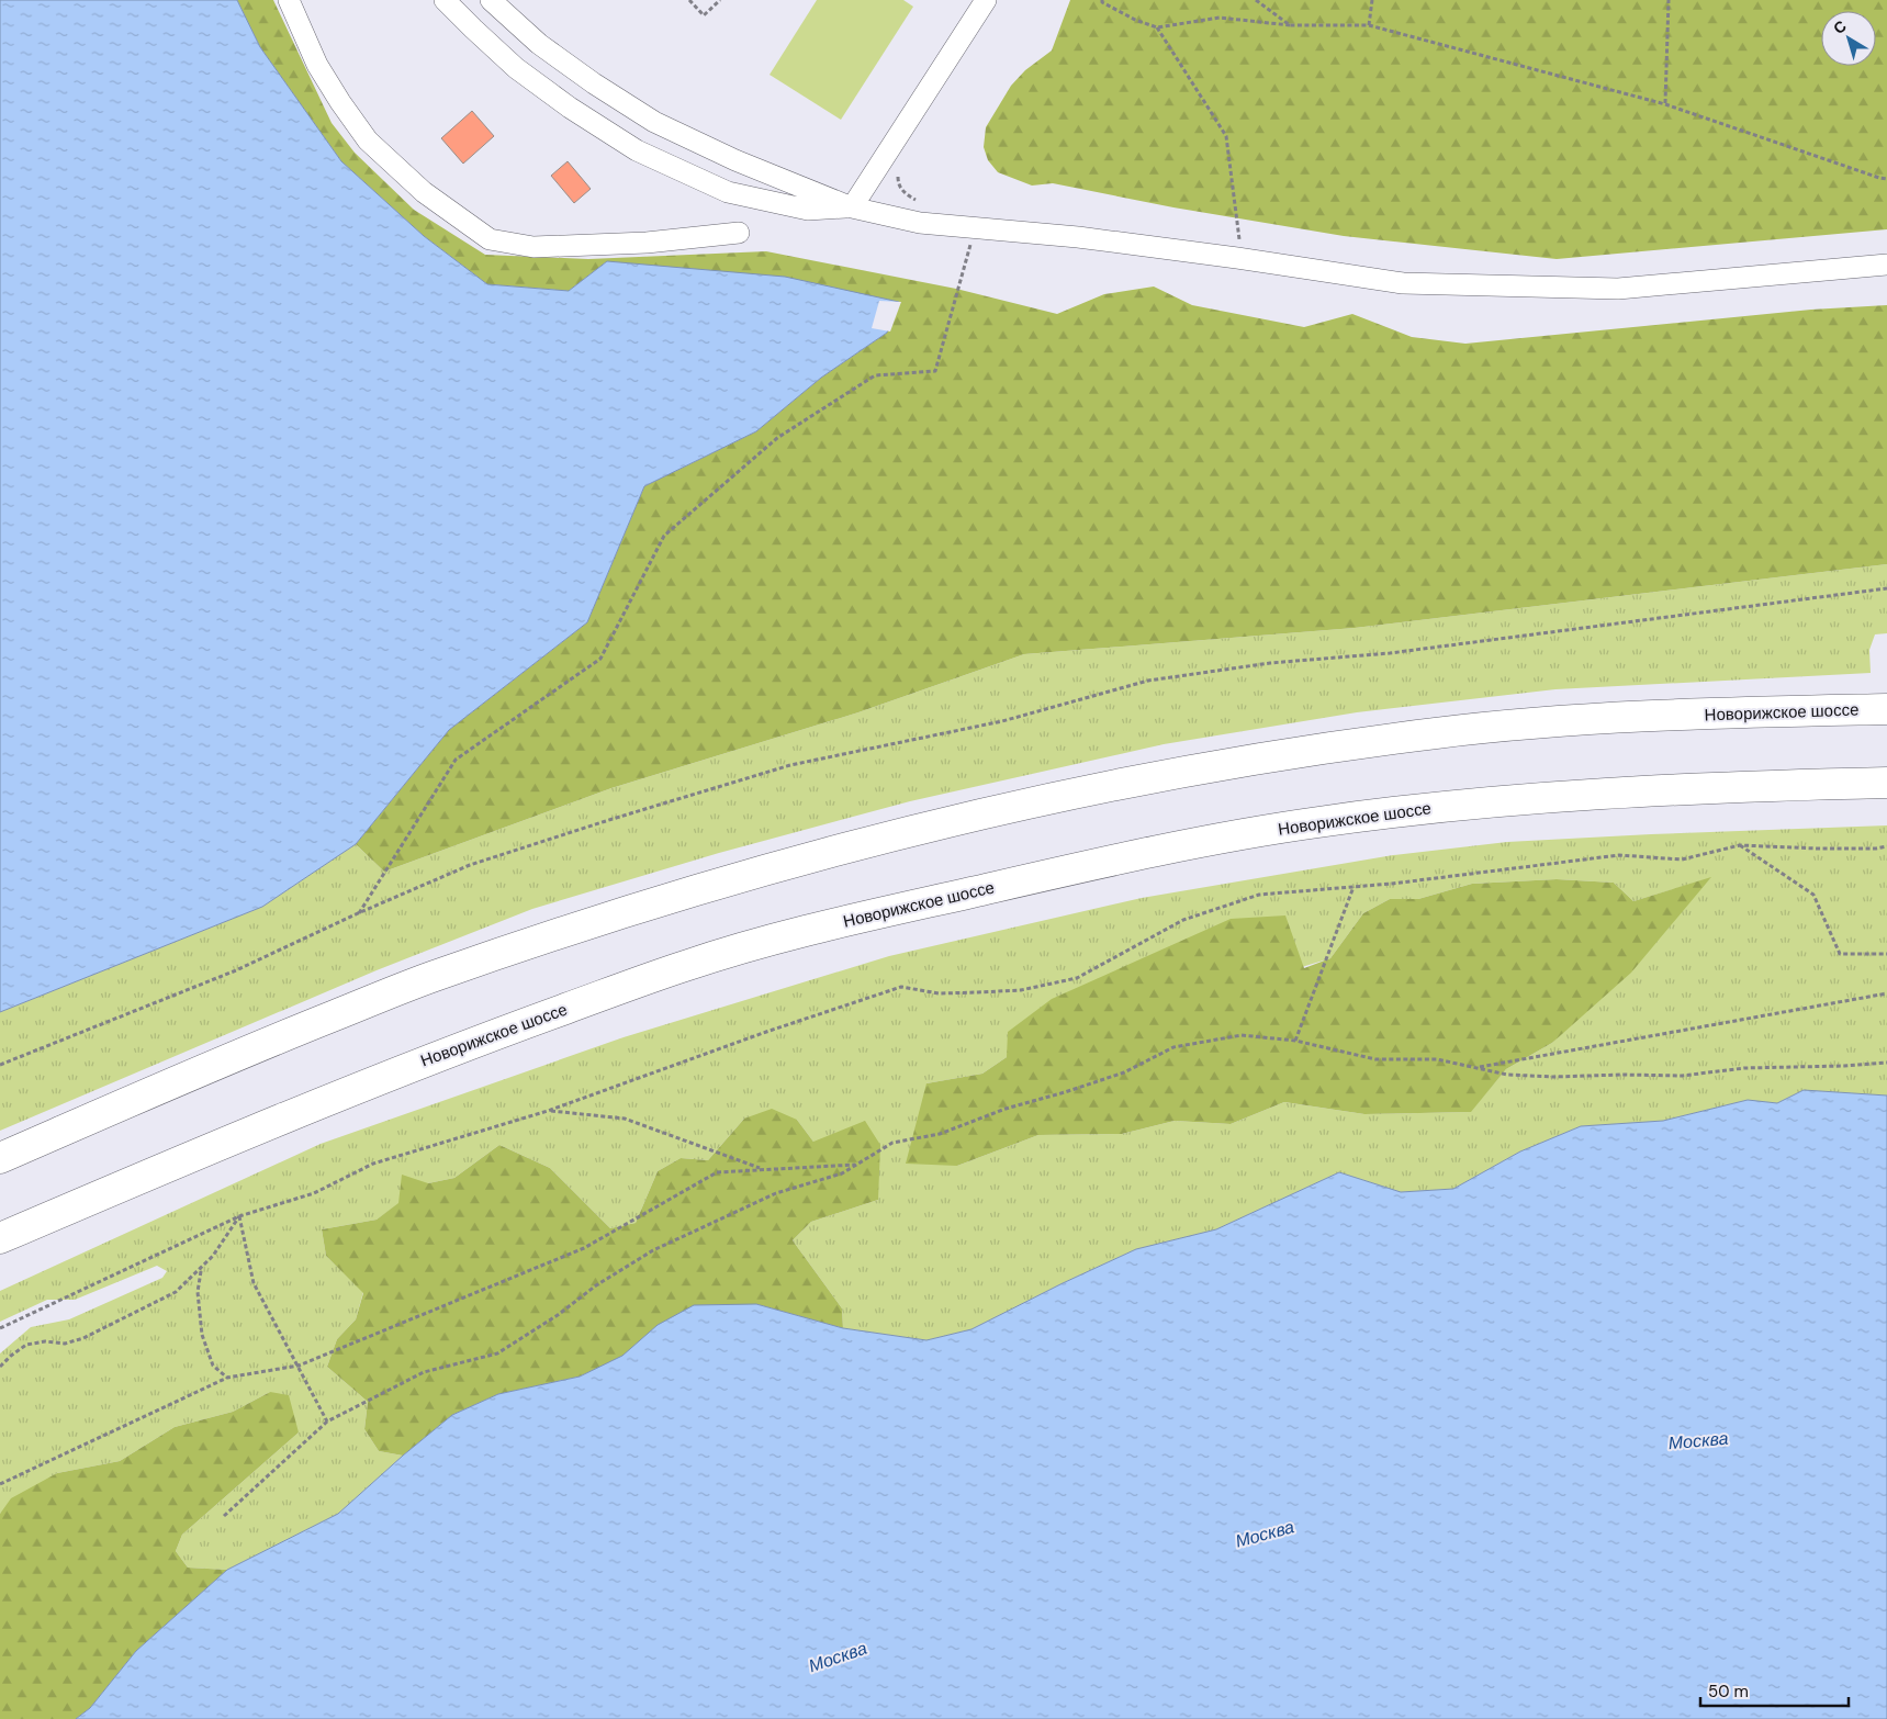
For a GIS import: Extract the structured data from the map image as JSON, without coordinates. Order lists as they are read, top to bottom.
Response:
{
  "streets": {
    "highway": ["Новорижское шоссе"]
  },
  "water": ["Москва"],
  "scale_bar": "50 m",
  "north": "top left"
}
